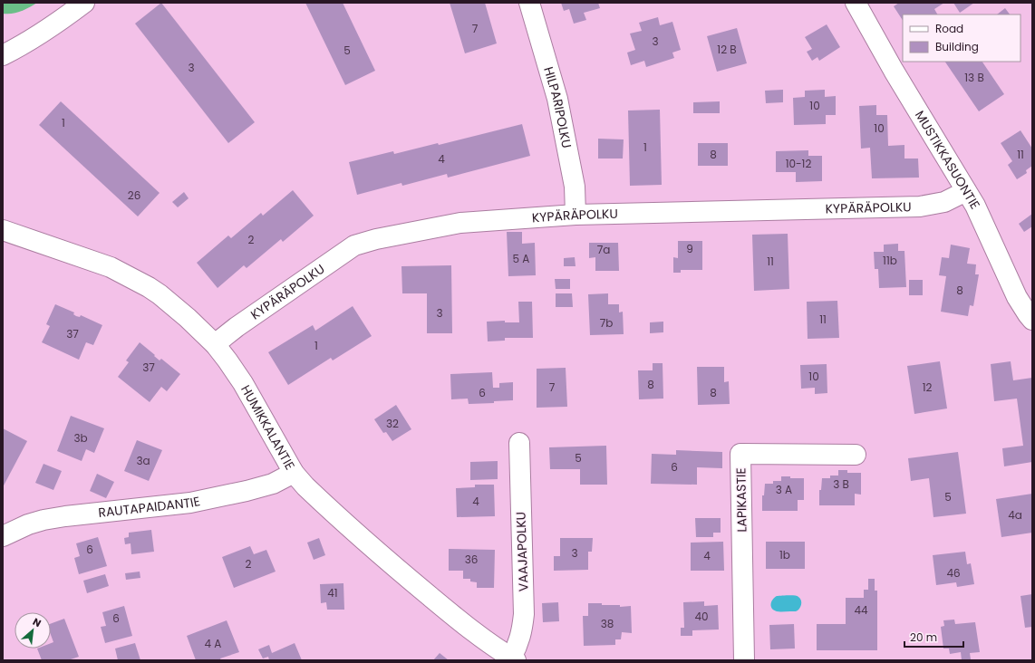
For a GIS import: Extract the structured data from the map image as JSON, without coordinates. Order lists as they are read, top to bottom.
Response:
{
  "streets": {
    "street": [
      "HILPARIPOLKU",
      "MUSTIKKASUONTIE",
      "KYPÄRÄPOLKU",
      "HUMIKKALANTIE",
      "LAPIKASTIE",
      "RAUTAPAIDANTIE",
      "VAAJAPOLKU"
    ]
  },
  "crossings": [
    ["HILPARIPOLKU", "KYPÄRÄPOLKU"],
    ["MUSTIKKASUONTIE", "KYPÄRÄPOLKU"],
    ["KYPÄRÄPOLKU", "HUMIKKALANTIE"],
    ["HUMIKKALANTIE", "RAUTAPAIDANTIE"],
    ["HUMIKKALANTIE", "VAAJAPOLKU"]
  ],
  "house_numbers": [
    "7",
    "3",
    "12 B",
    "5",
    "3",
    "13 B",
    "10",
    "1",
    "10",
    "1",
    "8",
    "11",
    "4",
    "10-12",
    "26",
    "2",
    "9",
    "7a",
    "5 A",
    "11b",
    "11",
    "8",
    "3",
    "11",
    "7b",
    "37",
    "1",
    "37",
    "10",
    "8",
    "7",
    "12",
    "6",
    "8",
    "32",
    "3b",
    "5",
    "3a",
    "6",
    "3 B",
    "3 A",
    "5",
    "4",
    "4a",
    "6",
    "3",
    "1b",
    "4",
    "36",
    "2",
    "46",
    "41",
    "44",
    "40",
    "6",
    "38",
    "4 A"
  ],
  "legend": ["Road", "Building"],
  "scale_bar": "20 m",
  "north": "top right"
}
